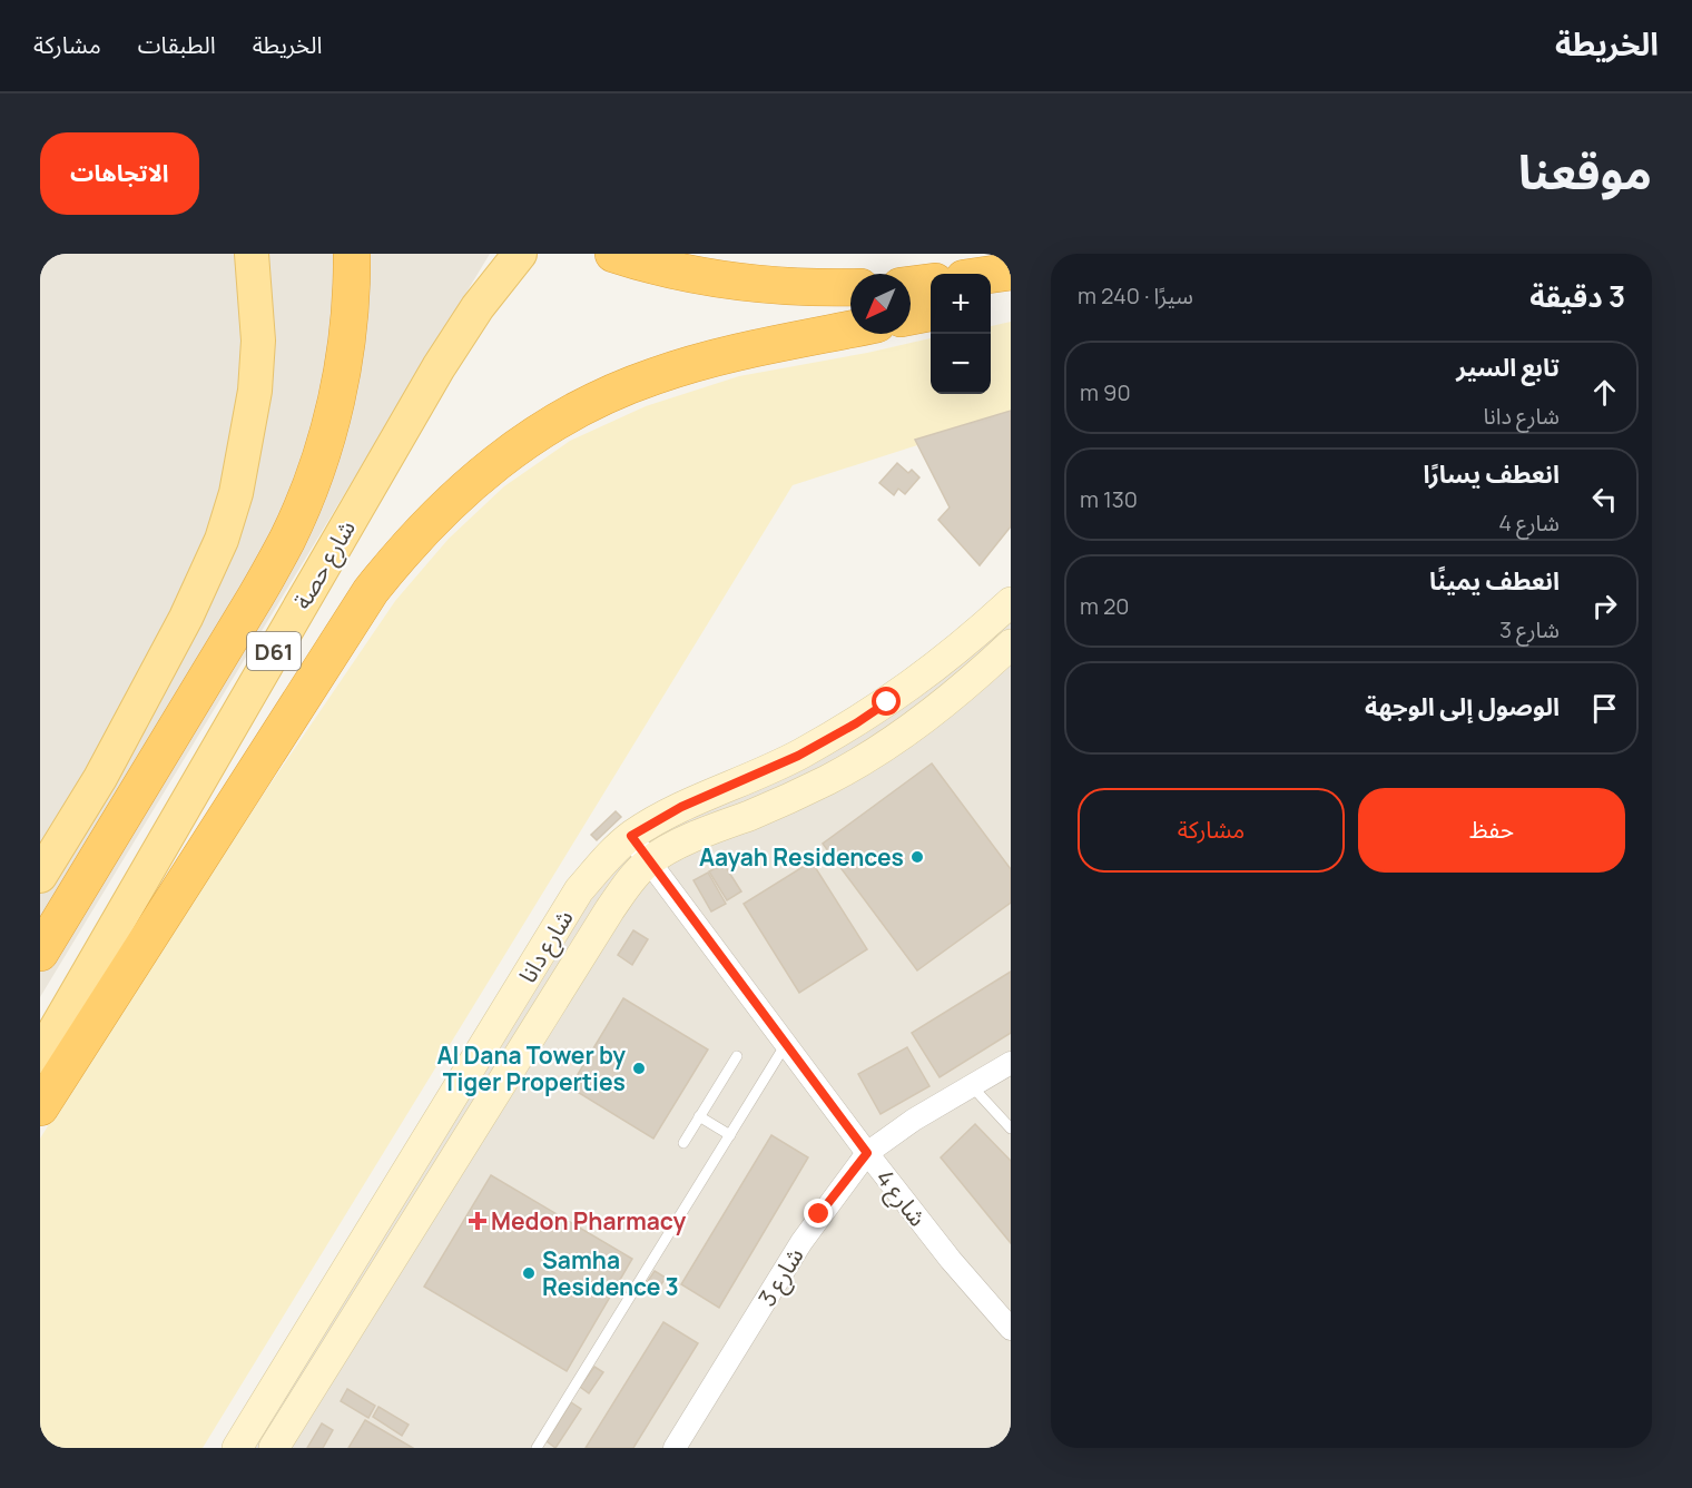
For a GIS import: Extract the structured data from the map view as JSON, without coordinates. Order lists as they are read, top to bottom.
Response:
{
  "streets": {
    "main road": ["شارع حصة", "D61"],
    "street": ["شارع دانا", "شارع 4", "شارع 3"]
  },
  "crossings": [
    ["شارع دانا", "شارع 4"],
    ["شارع 4", "شارع 3"]
  ],
  "places": {
    "other": ["Aayah Residences", "Al Dana Tower by Tiger Properties", "Samha Residence 3"],
    "health": ["Medon Pharmacy"]
  },
  "north": "bottom left",
  "page": {
    "header": "الخريطة",
    "nav": ["الخريطة", "الطبقات", "مشاركة"],
    "title": "موقعنا",
    "buttons": [
      "الاتجاهات",
      ["حفظ", "مشاركة"]
    ],
    "heading": ["3 دقيقة", "سيرًا · 240 m"],
    "map_buttons": ["+", "−"],
    "list": [
      ["تابع السير", "شارع دانا", "90 m"],
      ["انعطف يسارًا", "شارع 4", "130 m"],
      ["انعطف يمينًا", "شارع 3", "20 m"],
      "الوصول إلى الوجهة"
    ]
  }
}
